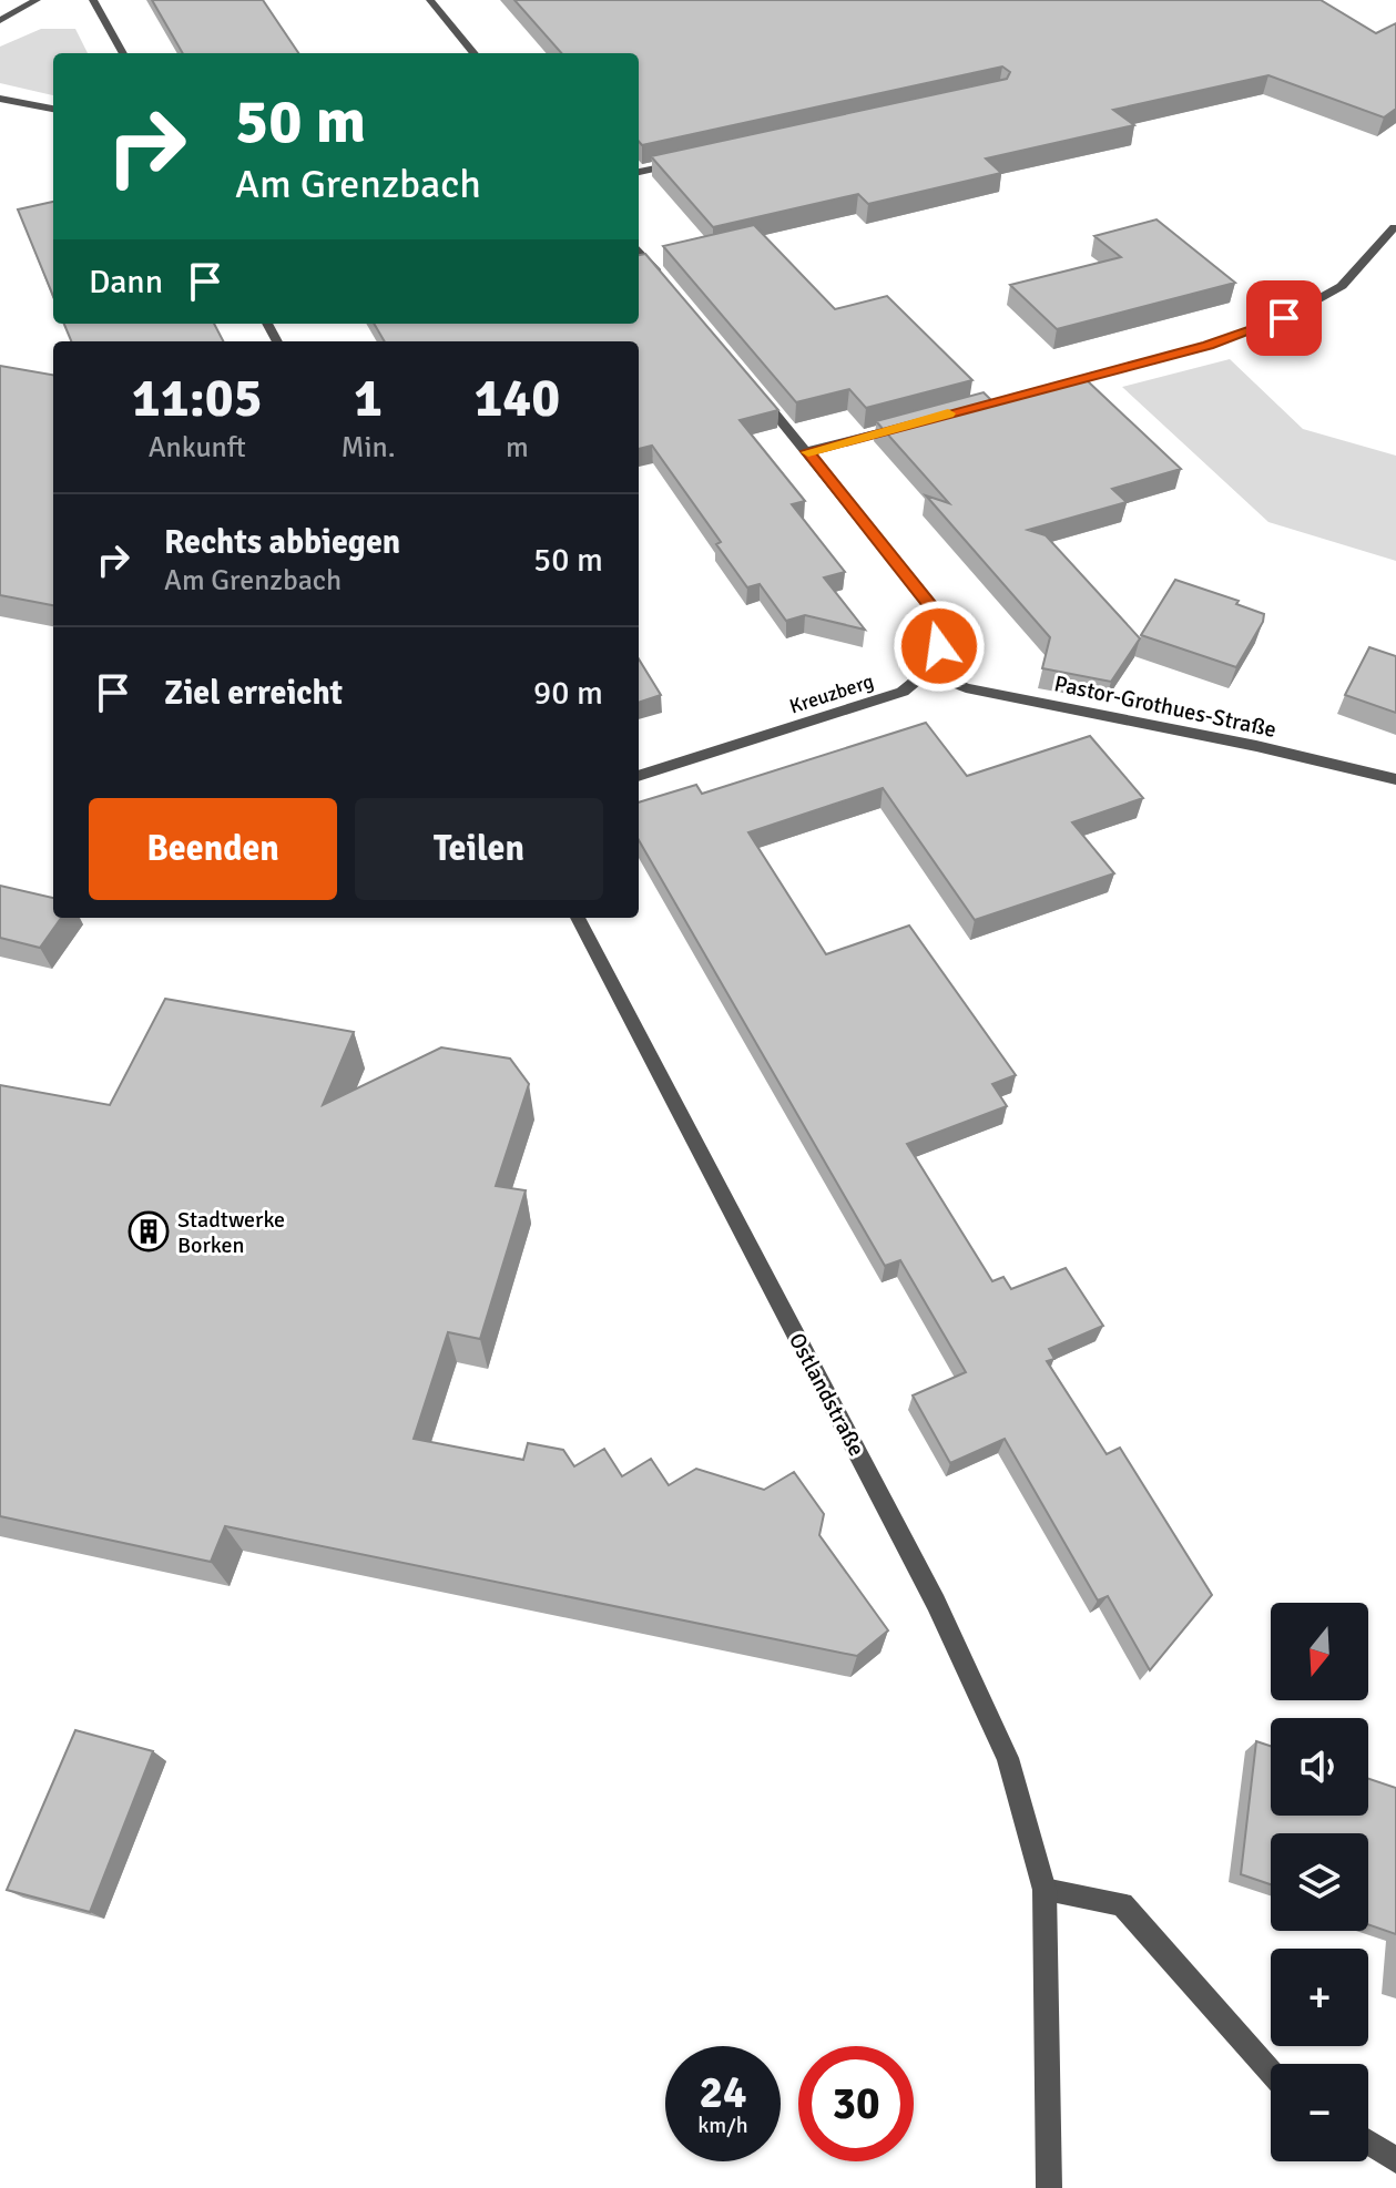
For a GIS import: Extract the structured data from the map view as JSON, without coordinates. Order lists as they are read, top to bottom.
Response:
{
  "streets": {
    "street": ["Kreuzberg", "Pastor-Grothues-Straße", "Ostlandstraße"]
  },
  "crossings": [
    ["Kreuzberg", "Pastor-Grothues-Straße"]
  ],
  "places": {
    "building": ["Stadtwerke Borken"]
  },
  "north": "bottom",
  "page": {
    "turn": ["50 m", "Am Grenzbach"],
    "then": "Dann",
    "eta": [
      "11:05",
      "Ankunft",
      "1",
      "Min.",
      "140",
      "m"
    ],
    "list": [
      {
        "name": "Rechts abbiegen",
        "note": "Am Grenzbach",
        "value": "50 m"
      },
      {
        "name": "Ziel erreicht",
        "value": "90 m"
      }
    ],
    "buttons": ["Beenden", "Teilen"],
    "map_buttons": ["+", "−"],
    "speed": "24 km/h",
    "limit": "30"
  }
}
